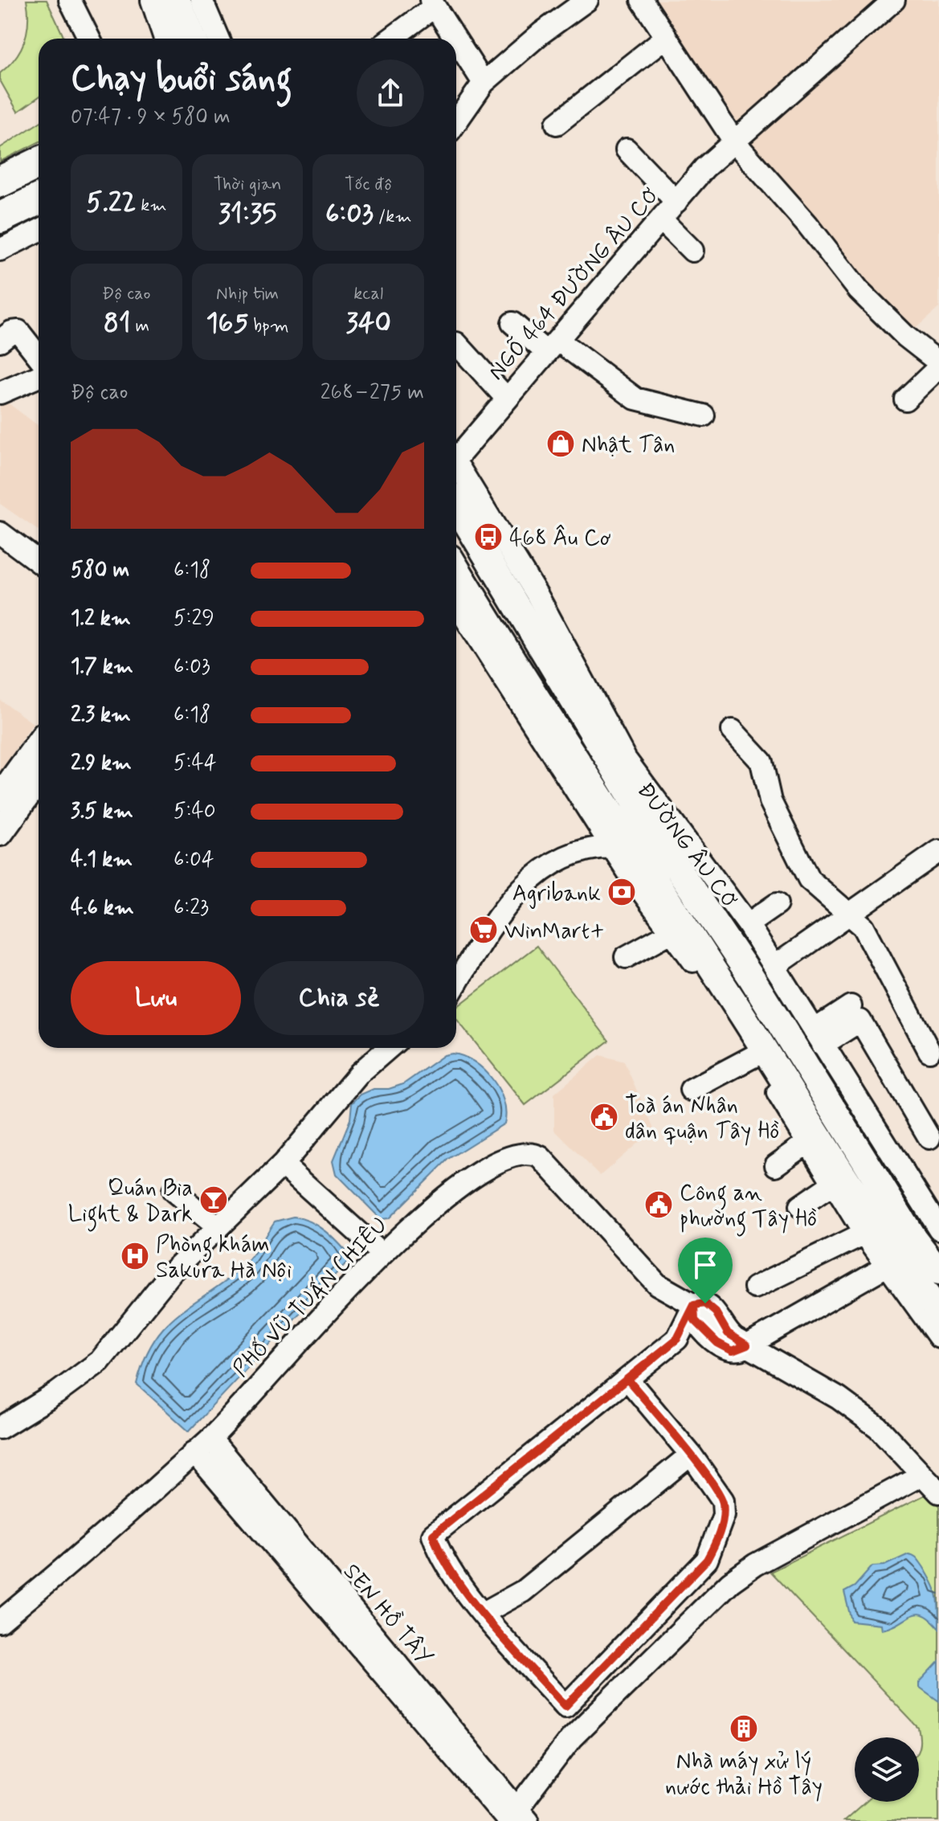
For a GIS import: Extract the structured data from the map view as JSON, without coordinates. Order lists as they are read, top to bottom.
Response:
{
  "streets": {
    "main road": ["ĐƯỜNG ÂU CƠ"],
    "street": ["NGÕ 464 ĐƯỜNG ÂU CƠ", "PHỐ VŨ TUẤN CHIÊU", "SEN HỒ TÂY"]
  },
  "crossings": [
    ["PHỐ VŨ TUẤN CHIÊU", "SEN HỒ TÂY"]
  ],
  "places": {
    "shop": ["Nhật Tân"],
    "bus stop": ["468 Âu Cơ"],
    "bank": ["Agribank"],
    "supermarket": ["WinMart+"],
    "public building": ["Toà án Nhân dân quận Tây Hồ", "Công an phường Tây Hồ"],
    "bar": ["Quán Bia Light & Dark"],
    "hospital": ["Phòng khám Sakura Hà Nội"],
    "building": ["Nhà máy xử lý nước thải Hồ Tây"]
  },
  "page": {
    "heading": ["Chạy buổi sáng", "07:47 · 9 × 580 m"],
    "stats": [
      ["5.22 km"],
      ["Thời gian", "31:35"],
      ["Tốc độ", "6:03 /km"],
      ["Độ cao", "81 m"],
      ["Nhịp tim", "165 bpm"],
      ["kcal", "340"]
    ],
    "chart": ["Độ cao", "268–275 m"],
    "list": [
      {
        "name": "580 m",
        "note": "6:18"
      },
      {
        "name": "1.2 km",
        "note": "5:29"
      },
      {
        "name": "1.7 km",
        "note": "6:03"
      },
      {
        "name": "2.3 km",
        "note": "6:18"
      },
      {
        "name": "2.9 km",
        "note": "5:44"
      },
      {
        "name": "3.5 km",
        "note": "5:40"
      },
      {
        "name": "4.1 km",
        "note": "6:04"
      },
      {
        "name": "4.6 km",
        "note": "6:23"
      }
    ],
    "buttons": ["Lưu", "Chia sẻ"]
  }
}
